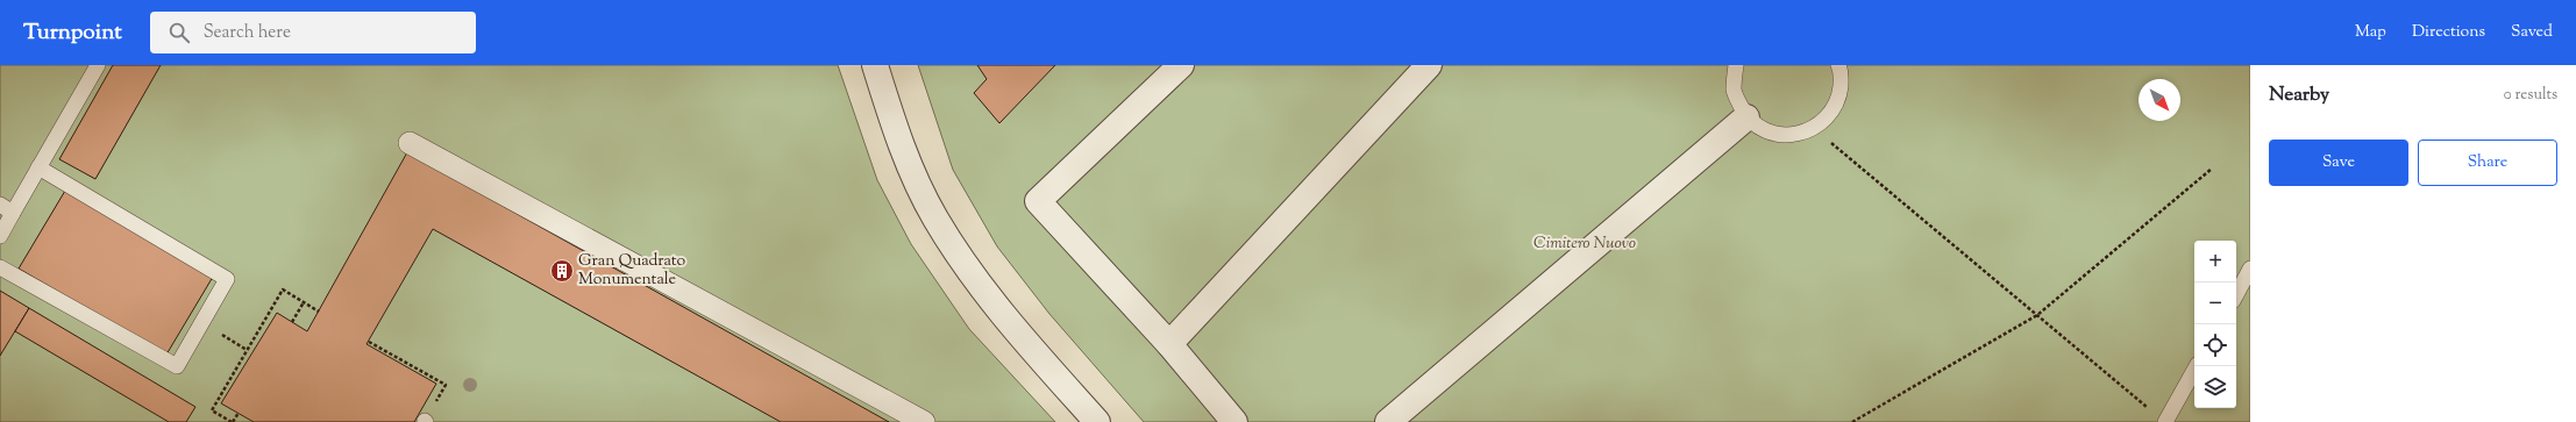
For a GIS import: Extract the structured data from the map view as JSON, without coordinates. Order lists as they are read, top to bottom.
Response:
{
  "parks": ["Cimitero Nuovo"],
  "places": {
    "building": ["Gran Quadrato Monumentale"]
  },
  "north": "bottom right",
  "page": {
    "header": "Turnpoint",
    "search": "Search here",
    "nav": ["Map", "Directions", "Saved"],
    "heading": ["Nearby", "0 results"],
    "buttons": ["Save", "Share"],
    "map_buttons": ["+", "−"]
  }
}
